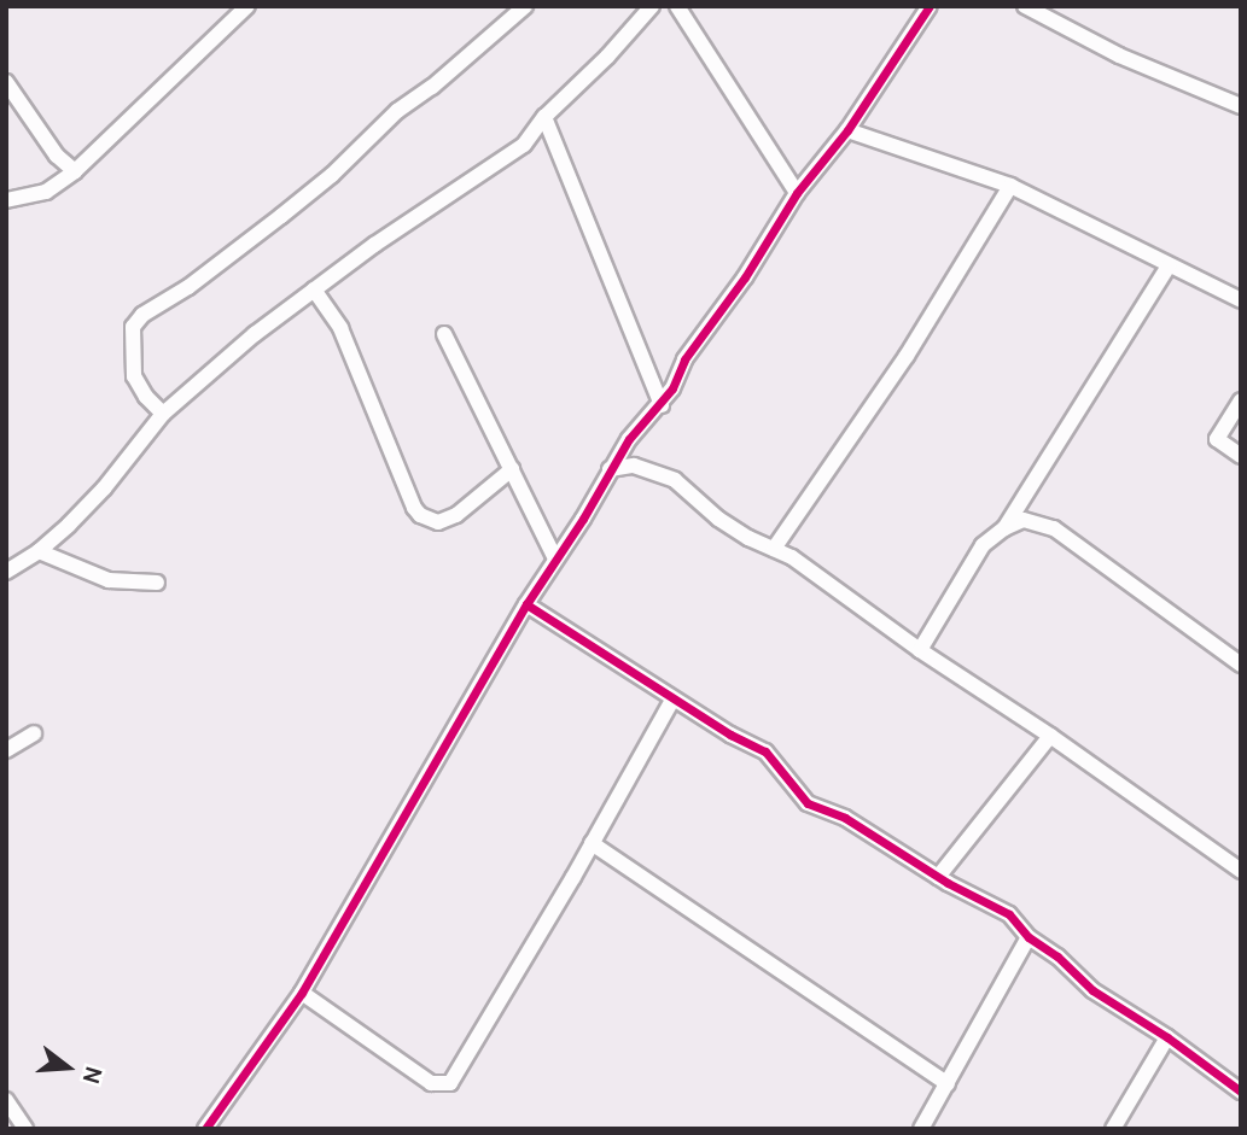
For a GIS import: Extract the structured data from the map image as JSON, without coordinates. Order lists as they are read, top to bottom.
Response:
{
  "north": "right"
}
